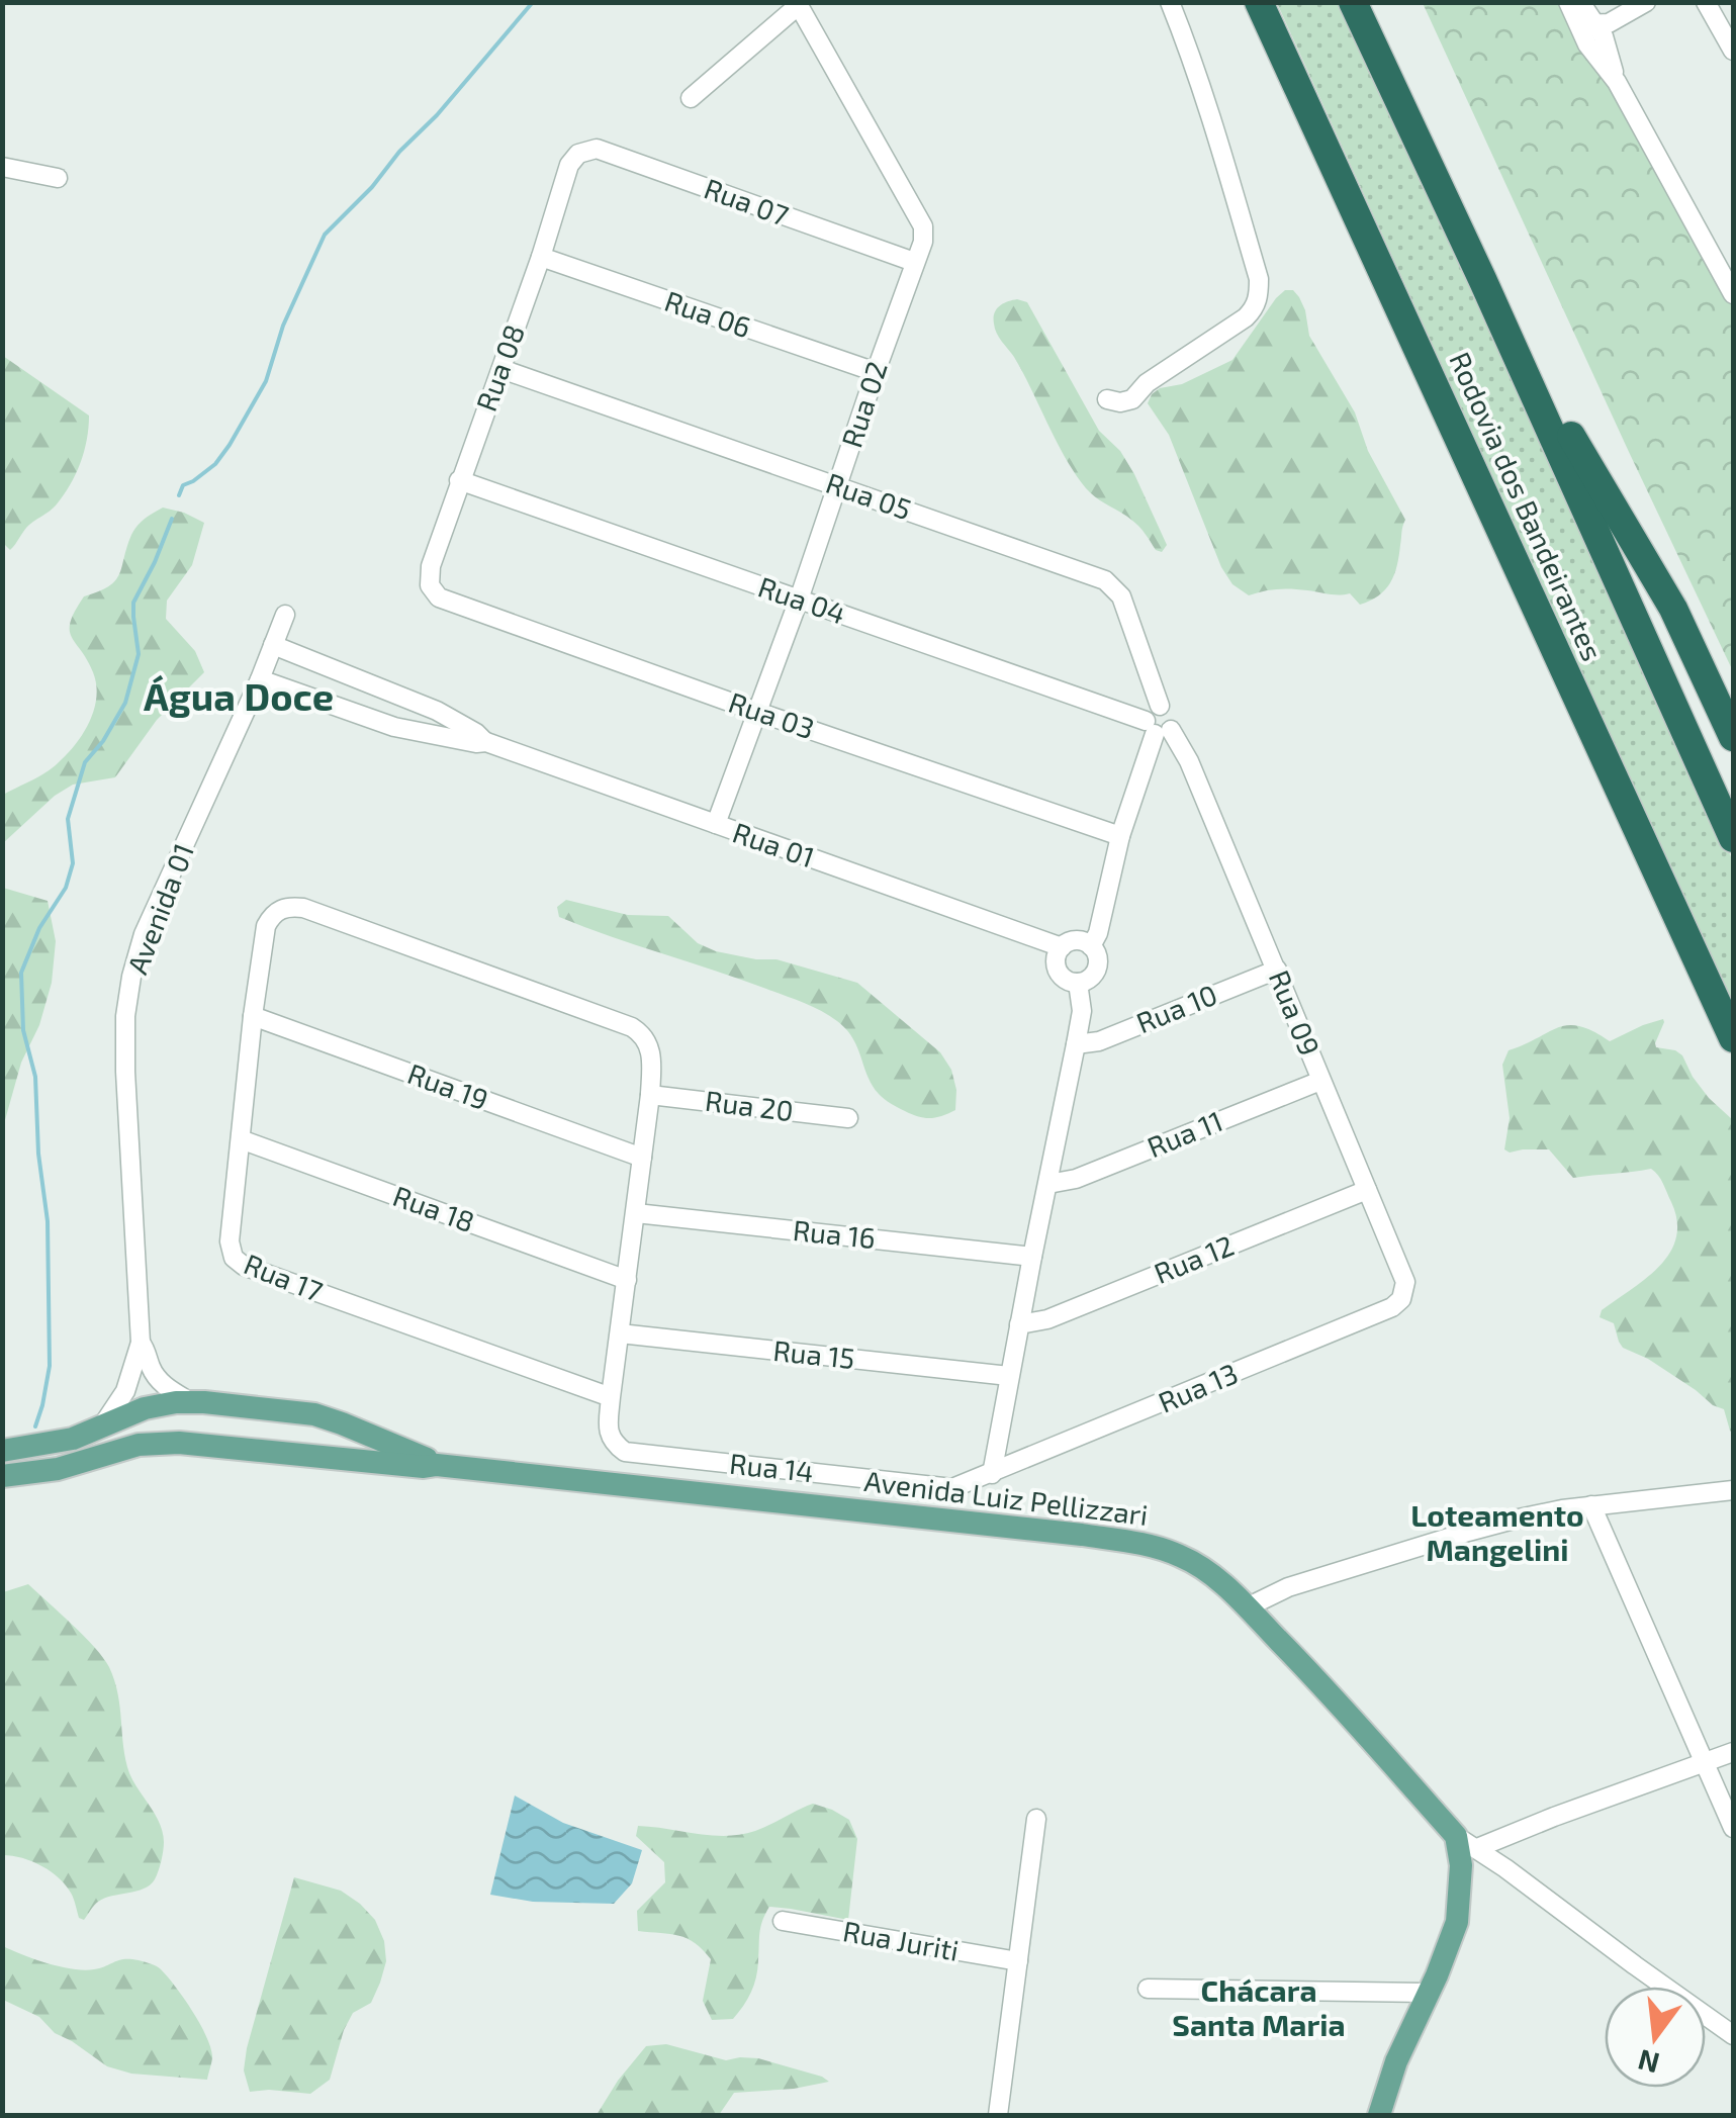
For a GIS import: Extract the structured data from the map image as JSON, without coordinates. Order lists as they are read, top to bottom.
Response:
{
  "streets": {
    "highway": ["Rodovia dos Bandeirantes"],
    "main road": ["Avenida Luiz Pellizzari"],
    "street": [
      "Rua 07",
      "Rua 06",
      "Rua 08",
      "Rua 02",
      "Rua 05",
      "Rua 04",
      "Rua 03",
      "Rua 01",
      "Avenida 01",
      "Rua 10",
      "Rua 09",
      "Rua 19",
      "Rua 20",
      "Rua 11",
      "Rua 18",
      "Rua 16",
      "Rua 12",
      "Rua 17",
      "Rua 15",
      "Rua 13",
      "Rua 14",
      "Rua Juriti"
    ]
  },
  "crossings": [
    ["Rua 07", "Rua 08"],
    ["Rua 07", "Rua 02"],
    ["Rua 06", "Rua 08"],
    ["Rua 06", "Rua 02"],
    ["Rua 08", "Rua 05"],
    ["Rua 08", "Rua 04"],
    ["Rua 08", "Rua 03"],
    ["Rua 02", "Rua 05"],
    ["Rua 02", "Rua 04"],
    ["Rua 02", "Rua 03"],
    ["Rua 02", "Rua 01"],
    ["Rua 05", "Rua 04"],
    ["Rua 05", "Rua 09"],
    ["Rua 04", "Rua 09"],
    ["Avenida 01", "Avenida Luiz Pellizzari"],
    ["Rua 10", "Rua 09"],
    ["Rua 09", "Rua 11"],
    ["Rua 09", "Rua 12"],
    ["Rua 09", "Rua 13"],
    ["Rua 19", "Rua 17"],
    ["Rua 20", "Rua 17"],
    ["Rua 18", "Rua 17"],
    ["Rua 17", "Rua 14"],
    ["Rua 13", "Rua 14"]
  ],
  "districts": ["Água Doce", "Loteamento Mangelini", "Chácara Santa Maria"],
  "north": "bottom"
}
